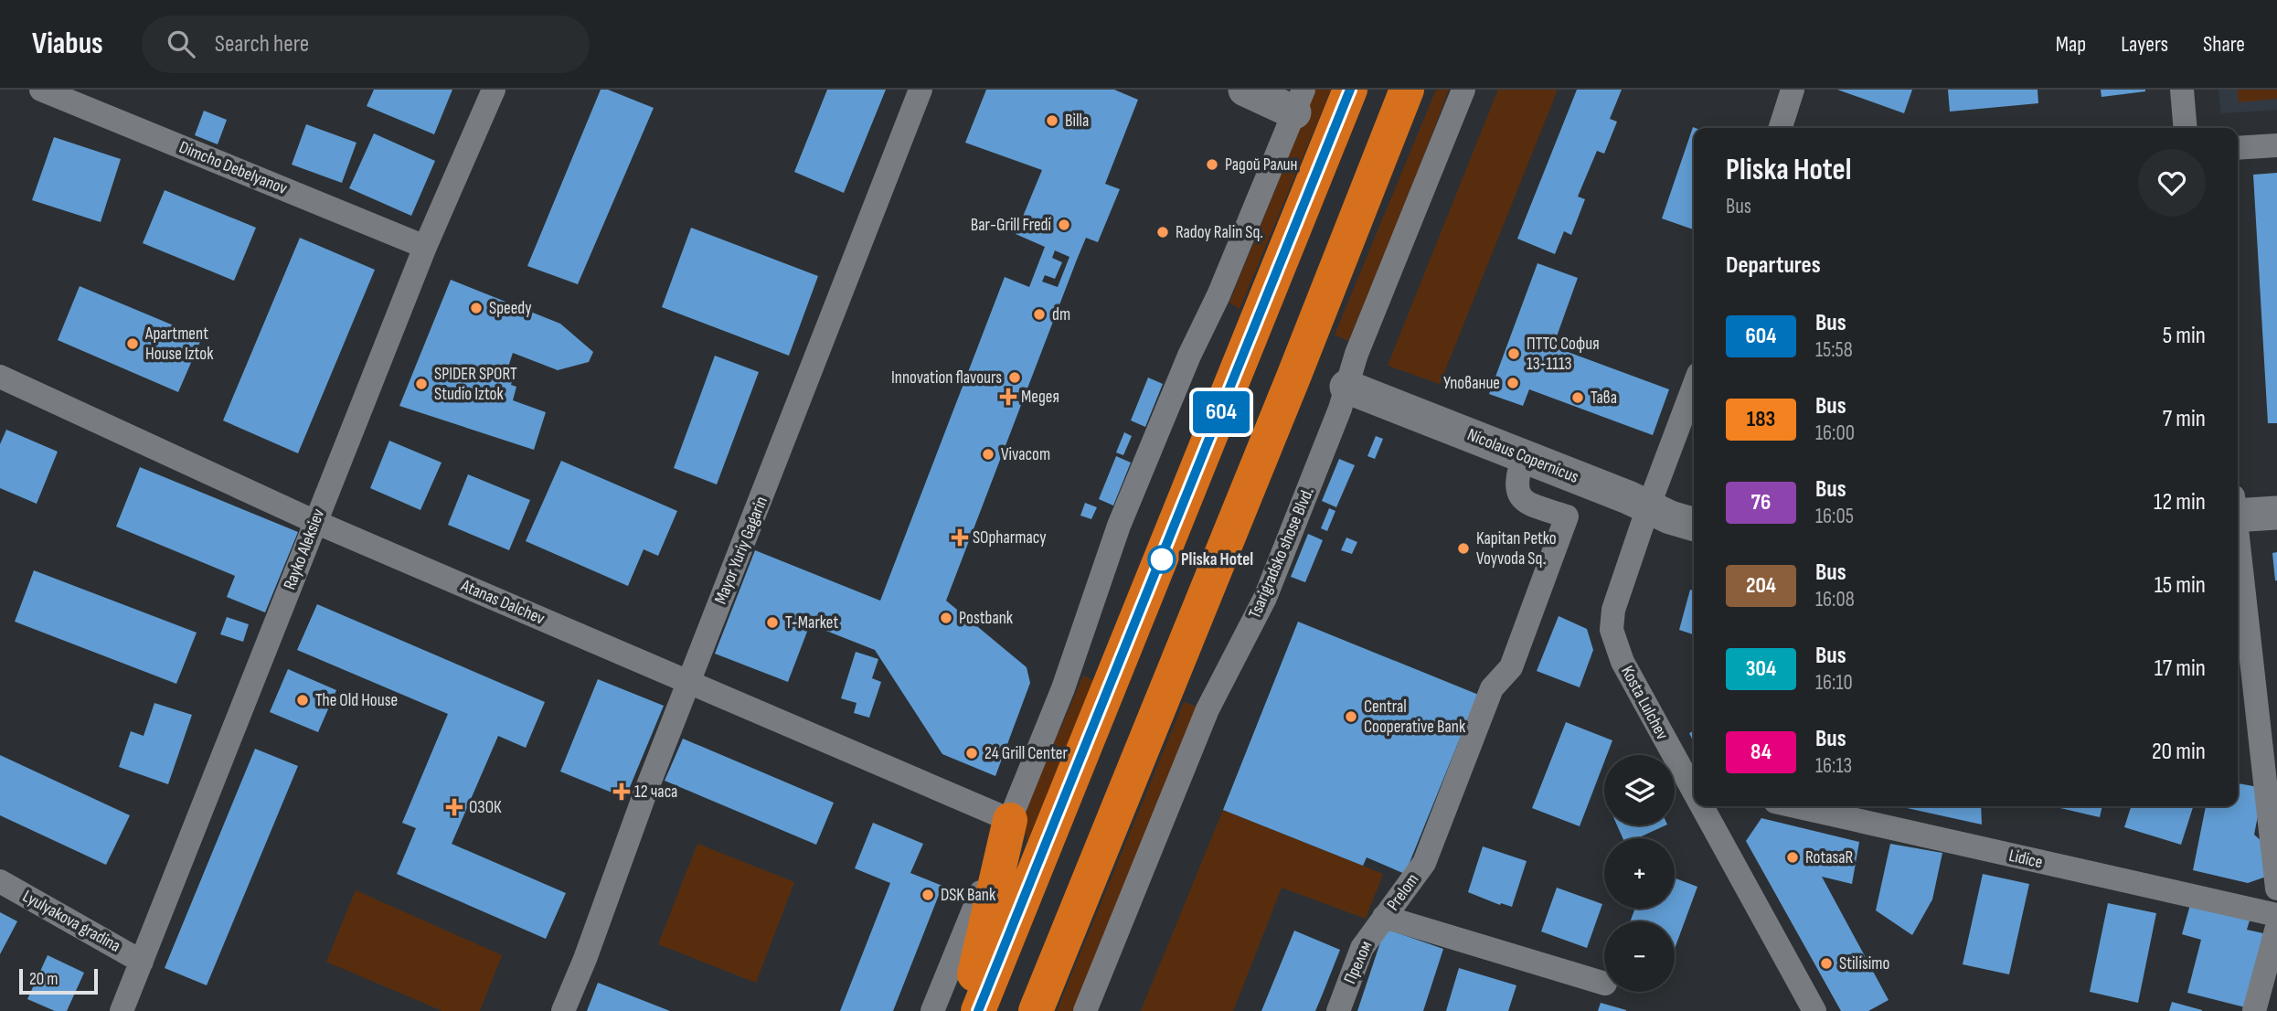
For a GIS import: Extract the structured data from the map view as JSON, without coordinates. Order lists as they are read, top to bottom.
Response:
{
  "streets": {
    "street": [
      "Dimcho Debelyanov",
      "Nicolaus Copernicus",
      "Rayko Aleksiev",
      "Mayor Yuriy Gagarin",
      "Tsarigradsko shose Blvd.",
      "Atanas Dalchev",
      "Kosta Lulchev",
      "Lidice",
      "Prelom",
      "Lyulyakova gradina",
      "Прелом"
    ]
  },
  "crossings": [
    ["Dimcho Debelyanov", "Rayko Aleksiev"],
    ["Nicolaus Copernicus", "Tsarigradsko shose Blvd."],
    ["Nicolaus Copernicus", "Kosta Lulchev"],
    ["Nicolaus Copernicus", "Prelom"],
    ["Rayko Aleksiev", "Atanas Dalchev"],
    ["Rayko Aleksiev", "Lyulyakova gradina"],
    ["Mayor Yuriy Gagarin", "Atanas Dalchev"],
    ["Prelom", "Прелом"]
  ],
  "places": {
    "other": [
      "Billa",
      "Радой Ралин",
      "Bar-Grill Fredi",
      "Radoy Ralin Sq.",
      "Speedy",
      "dm",
      "Apartment House Iztok",
      "ПТТС София 13-1113",
      "Innovation flavours",
      "Упование",
      "SPIDER SPORT Studio Iztok",
      "Тава",
      "Vivacom",
      "Kapitan Petko Voyvoda Sq.",
      "Pliska Hotel",
      "Postbank",
      "T-Market",
      "The Old House",
      "Central Cooperative Bank",
      "24 Grill Center",
      "RotasaR",
      "DSK Bank",
      "Stilisimo"
    ],
    "health": [
      "Медея",
      "SOpharmacy",
      "12 часа",
      "ОЗОК"
    ]
  },
  "lines": ["bus line 604"],
  "scale_bar": "20 m",
  "page": {
    "header": "Viabus",
    "search": "Search here",
    "nav": ["Map", "Layers", "Share"],
    "on_map": "604",
    "heading": [
      ["Pliska Hotel", "Bus"],
      "Departures"
    ],
    "list": [
      {
        "mark": "604",
        "name": "Bus",
        "note": "15:58",
        "value": "5 min"
      },
      {
        "mark": "183",
        "name": "Bus",
        "note": "16:00",
        "value": "7 min"
      },
      {
        "mark": "76",
        "name": "Bus",
        "note": "16:05",
        "value": "12 min"
      },
      {
        "mark": "204",
        "name": "Bus",
        "note": "16:08",
        "value": "15 min"
      },
      {
        "mark": "304",
        "name": "Bus",
        "note": "16:10",
        "value": "17 min"
      },
      {
        "mark": "84",
        "name": "Bus",
        "note": "16:13",
        "value": "20 min"
      }
    ],
    "map_buttons": ["+", "−"],
    "scale": "20 m"
  }
}
